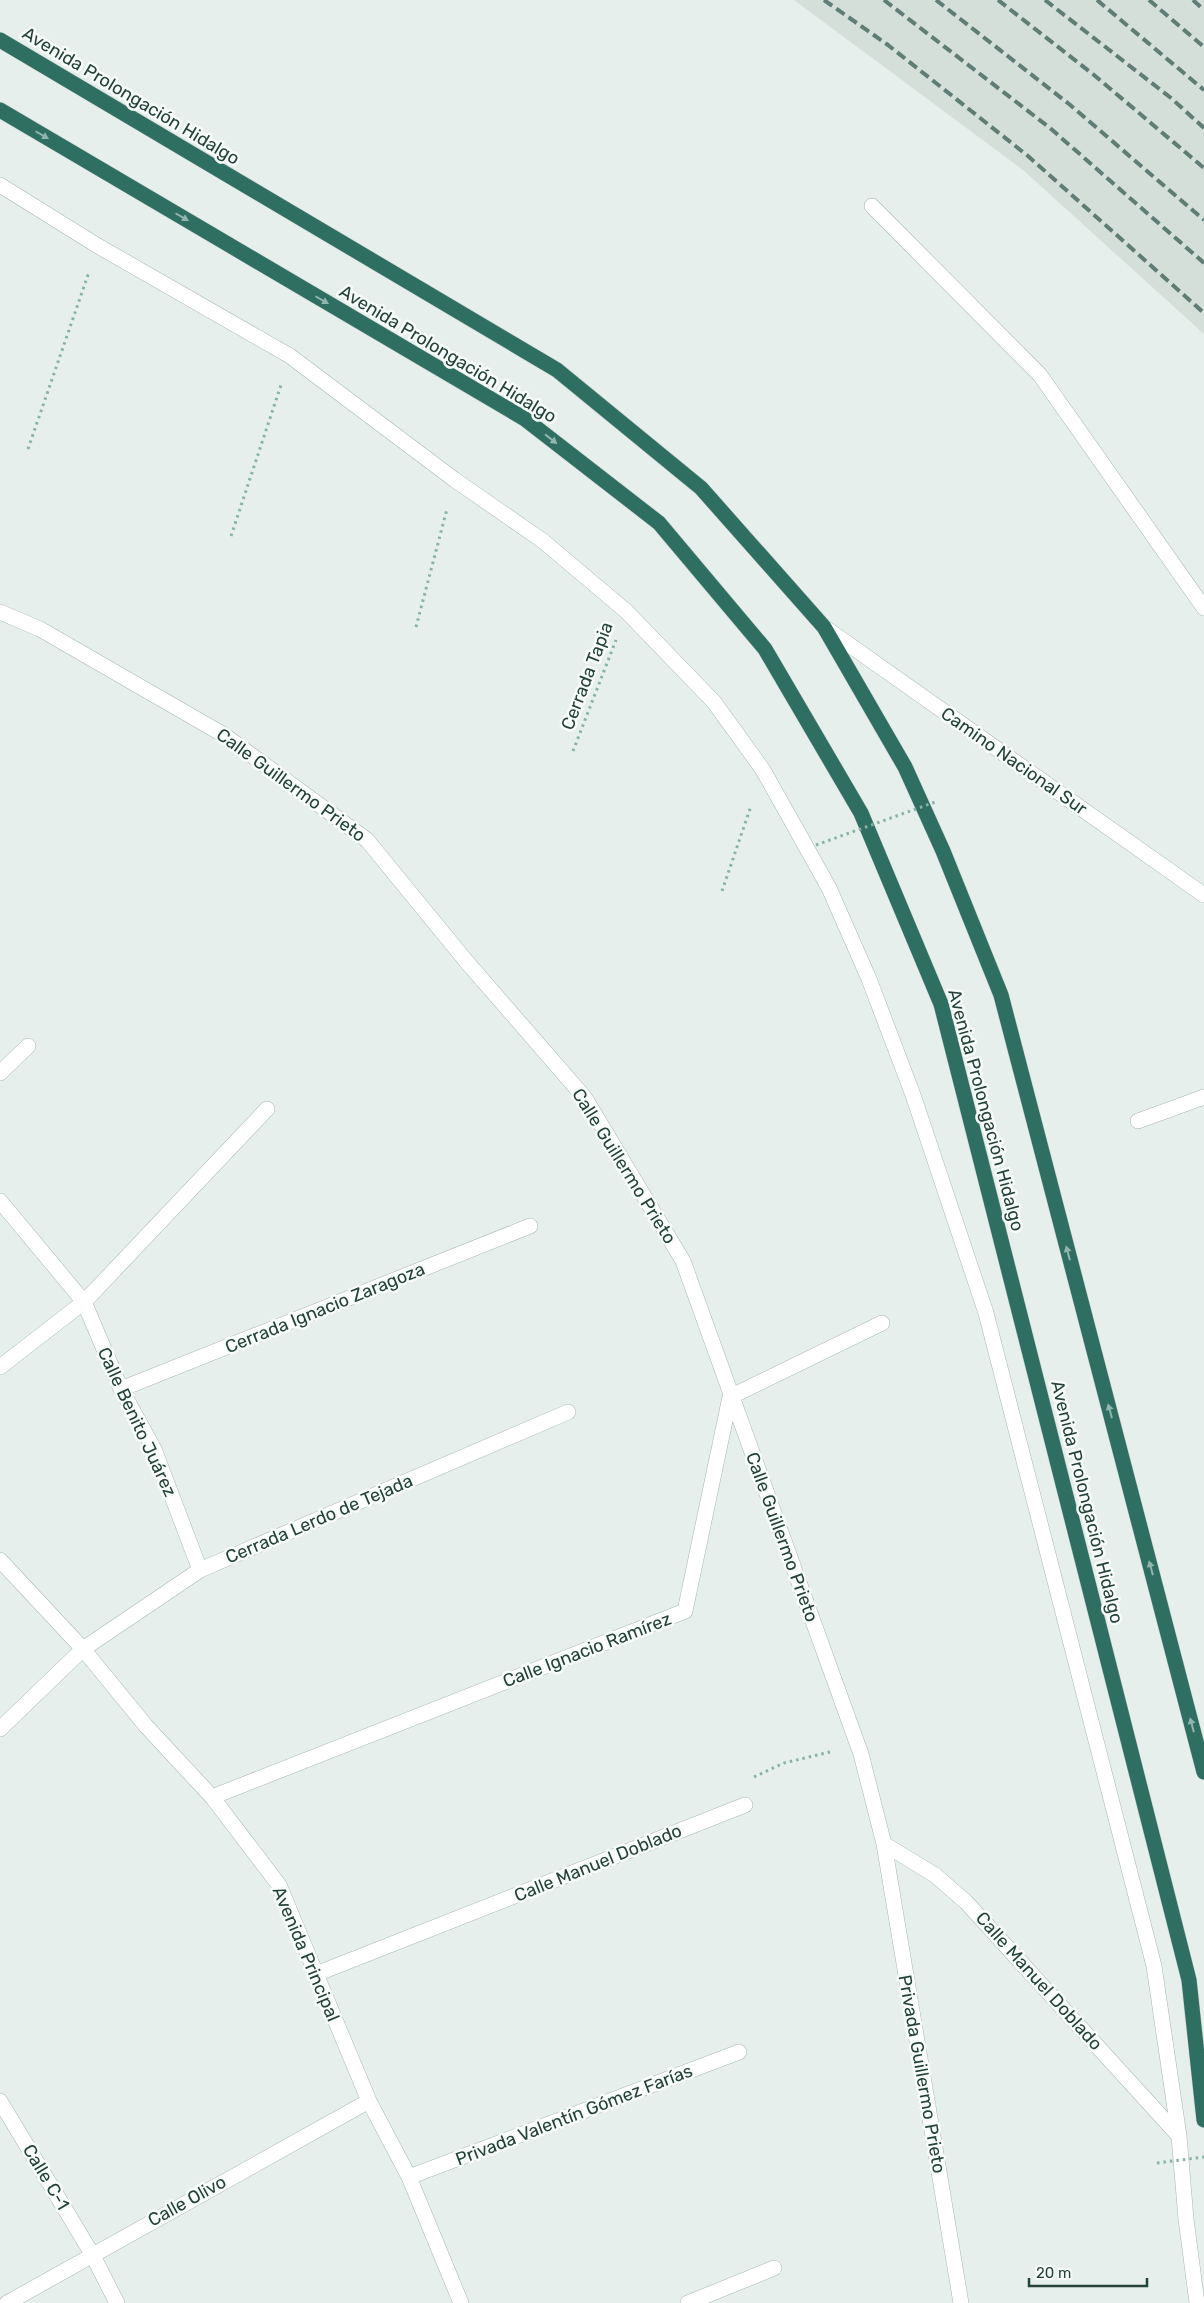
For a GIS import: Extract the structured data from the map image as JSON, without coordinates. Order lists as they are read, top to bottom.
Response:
{
  "streets": {
    "highway": ["Avenida Prolongación Hidalgo"],
    "street": [
      "Camino Nacional Sur",
      "Calle Guillermo Prieto",
      "Cerrada Ignacio Zaragoza",
      "Calle Benito Juárez",
      "Cerrada Lerdo de Tejada",
      "Calle Ignacio Ramírez",
      "Calle Manuel Doblado",
      "Avenida Principal",
      "Privada Guillermo Prieto",
      "Privada Valentín Gómez Farías",
      "Calle C-1",
      "Calle Olivo"
    ],
    "path": ["Cerrada Tapia"]
  },
  "crossings": [
    ["Avenida Prolongación Hidalgo", "Camino Nacional Sur"],
    ["Calle Guillermo Prieto", "Calle Ignacio Ramírez"],
    ["Calle Guillermo Prieto", "Calle Manuel Doblado"],
    ["Calle Guillermo Prieto", "Privada Guillermo Prieto"],
    ["Cerrada Ignacio Zaragoza", "Calle Benito Juárez"],
    ["Calle Benito Juárez", "Cerrada Lerdo de Tejada"],
    ["Cerrada Lerdo de Tejada", "Avenida Principal"],
    ["Calle Ignacio Ramírez", "Avenida Principal"],
    ["Calle Manuel Doblado", "Avenida Principal"],
    ["Calle Manuel Doblado", "Privada Guillermo Prieto"],
    ["Avenida Principal", "Privada Valentín Gómez Farías"],
    ["Avenida Principal", "Calle Olivo"],
    ["Calle C-1", "Calle Olivo"]
  ],
  "scale_bar": "20 m"
}
